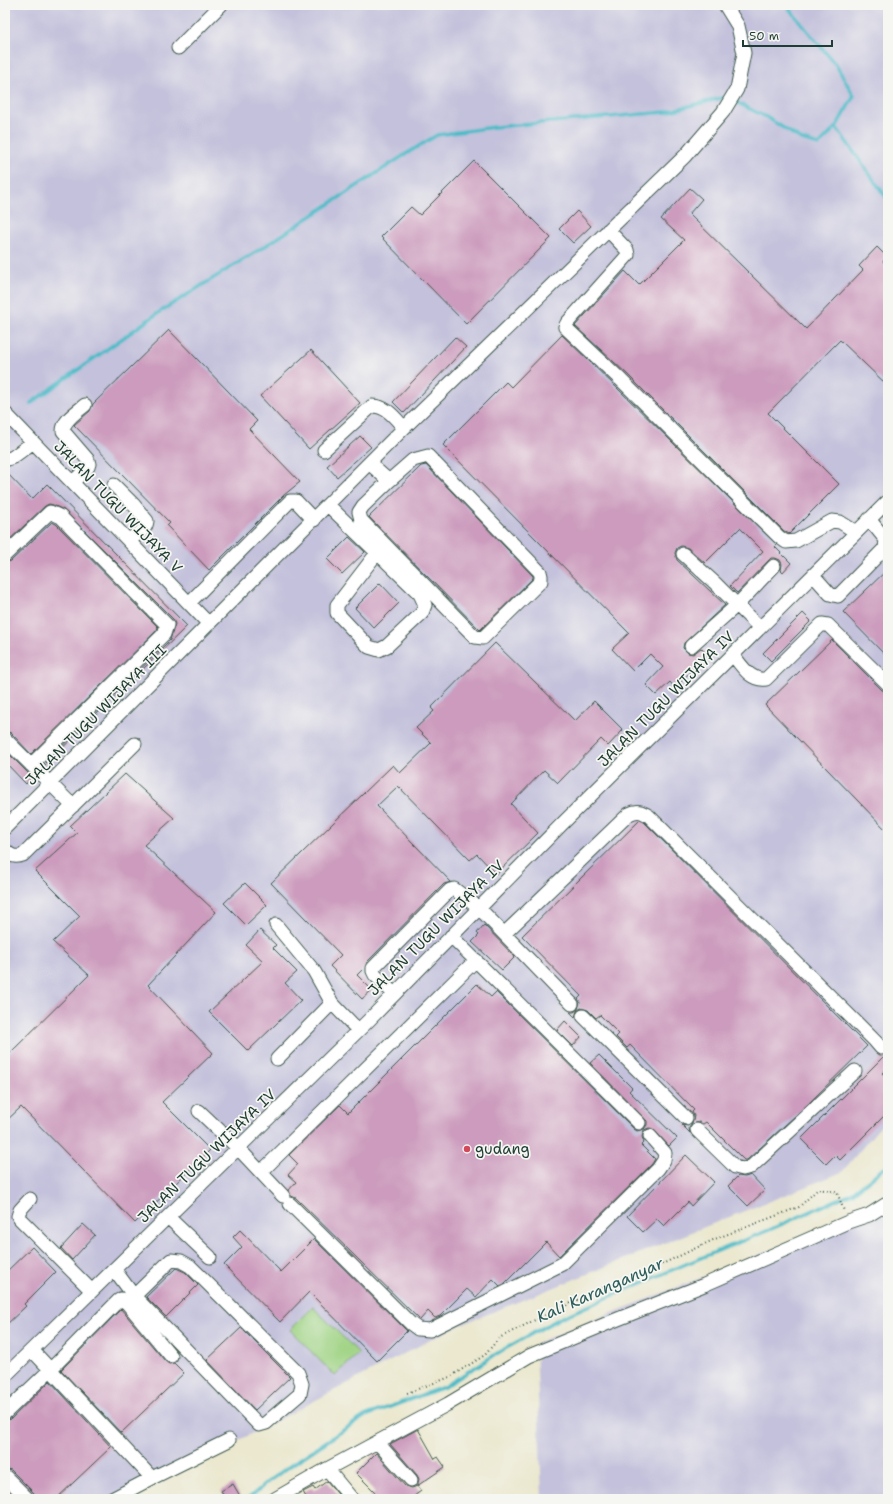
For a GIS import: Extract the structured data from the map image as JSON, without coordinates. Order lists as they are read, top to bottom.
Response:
{
  "streets": {
    "street": ["JALAN TUGU WIJAYA V", "JALAN TUGU WIJAYA IV", "JALAN TUGU WIJAYA III"]
  },
  "crossings": [
    ["JALAN TUGU WIJAYA V", "JALAN TUGU WIJAYA III"]
  ],
  "water": ["Kali Karanganyar"],
  "places": ["gudang"],
  "scale_bar": "50 m"
}
